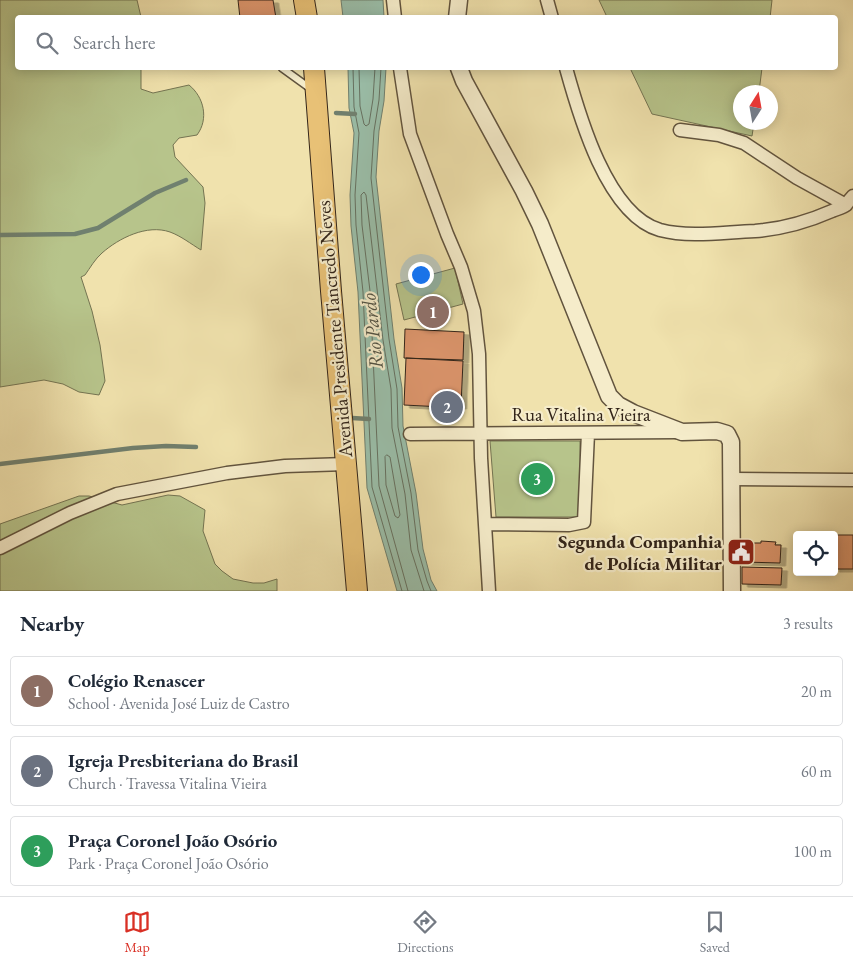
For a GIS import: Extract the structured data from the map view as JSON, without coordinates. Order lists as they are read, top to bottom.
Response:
{
  "streets": {
    "main road": ["Avenida Presidente Tancredo Neves"],
    "street": ["Rua Vitalina Vieira"]
  },
  "water": ["Rio Pardo"],
  "places": {
    "public building": ["Segunda Companhia de Polícia Militar"]
  },
  "north": "top",
  "page": {
    "search": "Search here",
    "pins": ["1", "2", "3"],
    "heading": ["Nearby", "3 results"],
    "list": [
      {
        "mark": "1",
        "name": "Colégio Renascer",
        "note": "School · Avenida José Luiz de Castro",
        "value": "20 m"
      },
      {
        "mark": "2",
        "name": "Igreja Presbiteriana do Brasil",
        "note": "Church · Travessa Vitalina Vieira",
        "value": "60 m"
      },
      {
        "mark": "3",
        "name": "Praça Coronel João Osório",
        "note": "Park · Praça Coronel João Osório",
        "value": "100 m"
      }
    ],
    "nav": ["Map", "Directions", "Saved"]
  }
}
